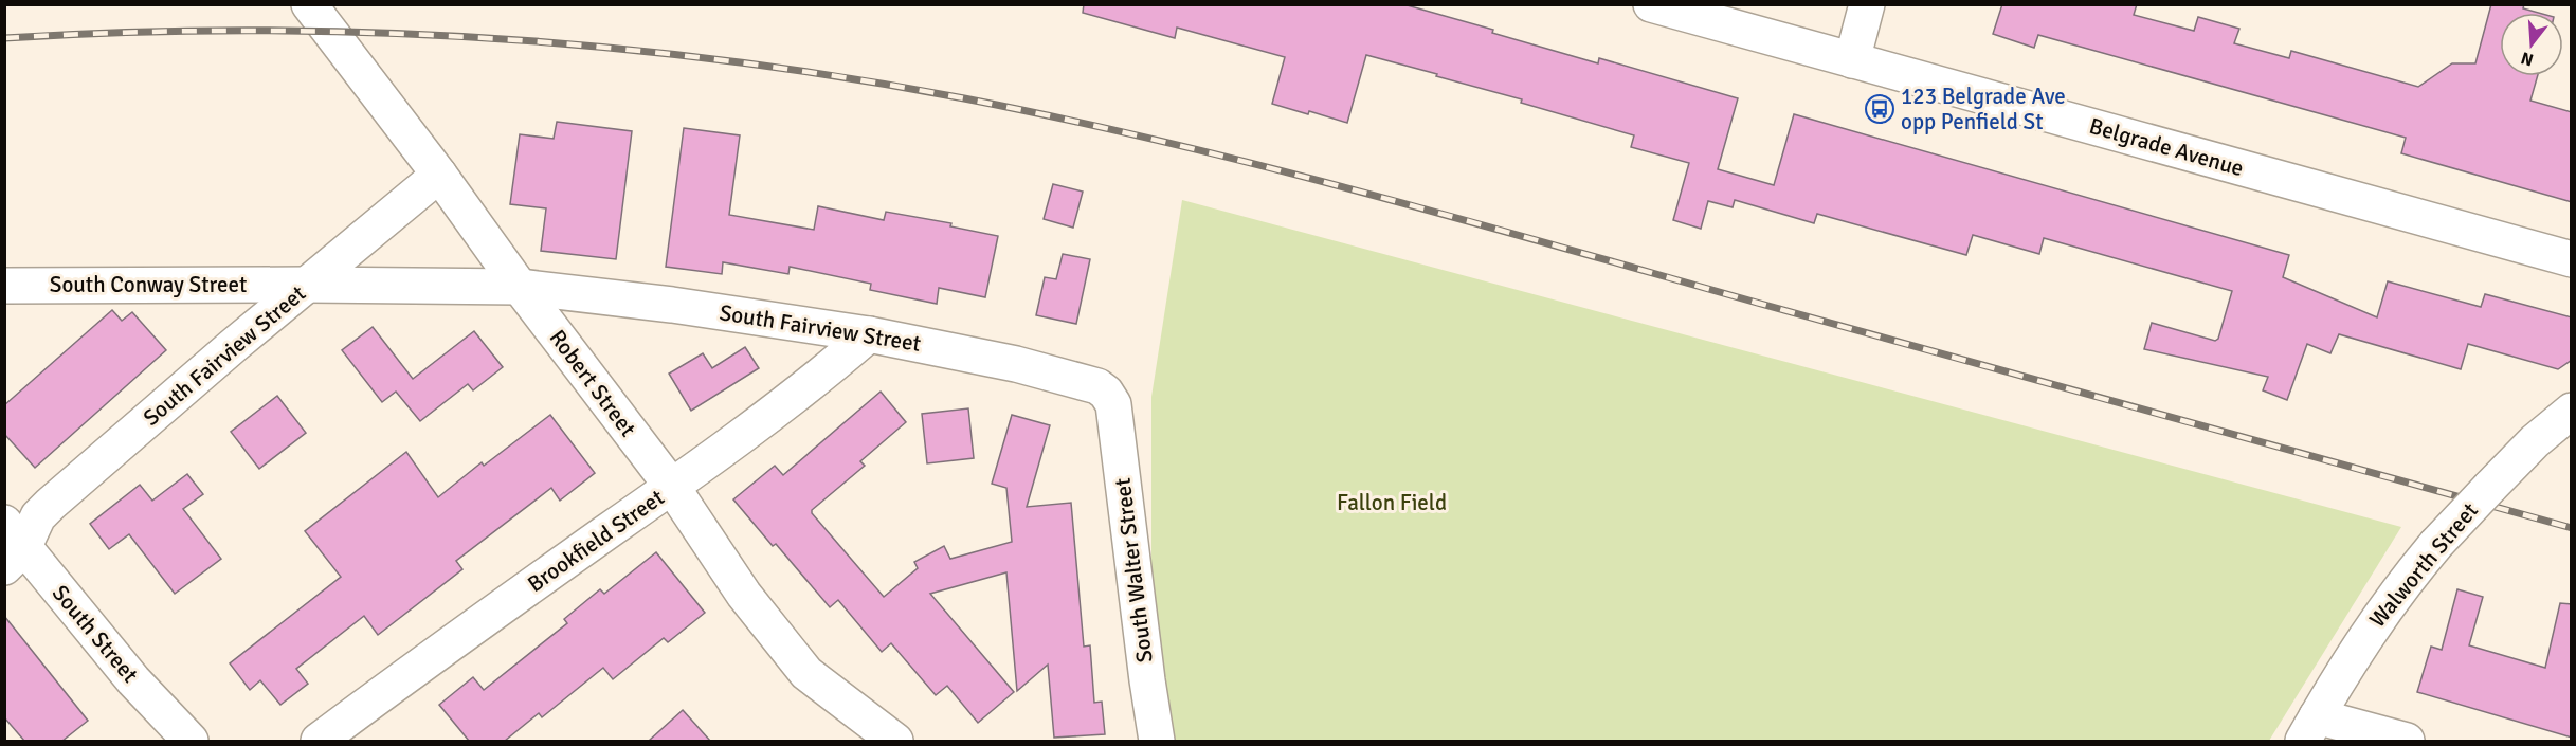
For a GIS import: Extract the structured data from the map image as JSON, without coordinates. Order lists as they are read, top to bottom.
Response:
{
  "streets": {
    "street": [
      "Belgrade Avenue",
      "South Conway Street",
      "South Fairview Street",
      "Robert Street",
      "Brookfield Street",
      "Walworth Street",
      "South Walter Street",
      "South Street"
    ]
  },
  "crossings": [
    ["South Conway Street", "South Fairview Street"],
    ["South Conway Street", "Robert Street"],
    ["South Fairview Street", "Robert Street"],
    ["South Fairview Street", "Brookfield Street"],
    ["South Fairview Street", "South Walter Street"],
    ["South Fairview Street", "South Street"],
    ["Robert Street", "Brookfield Street"]
  ],
  "parks": ["Fallon Field"],
  "places": {
    "bus stop": ["123 Belgrade Ave opp Penfield St"]
  },
  "north": "bottom"
}
